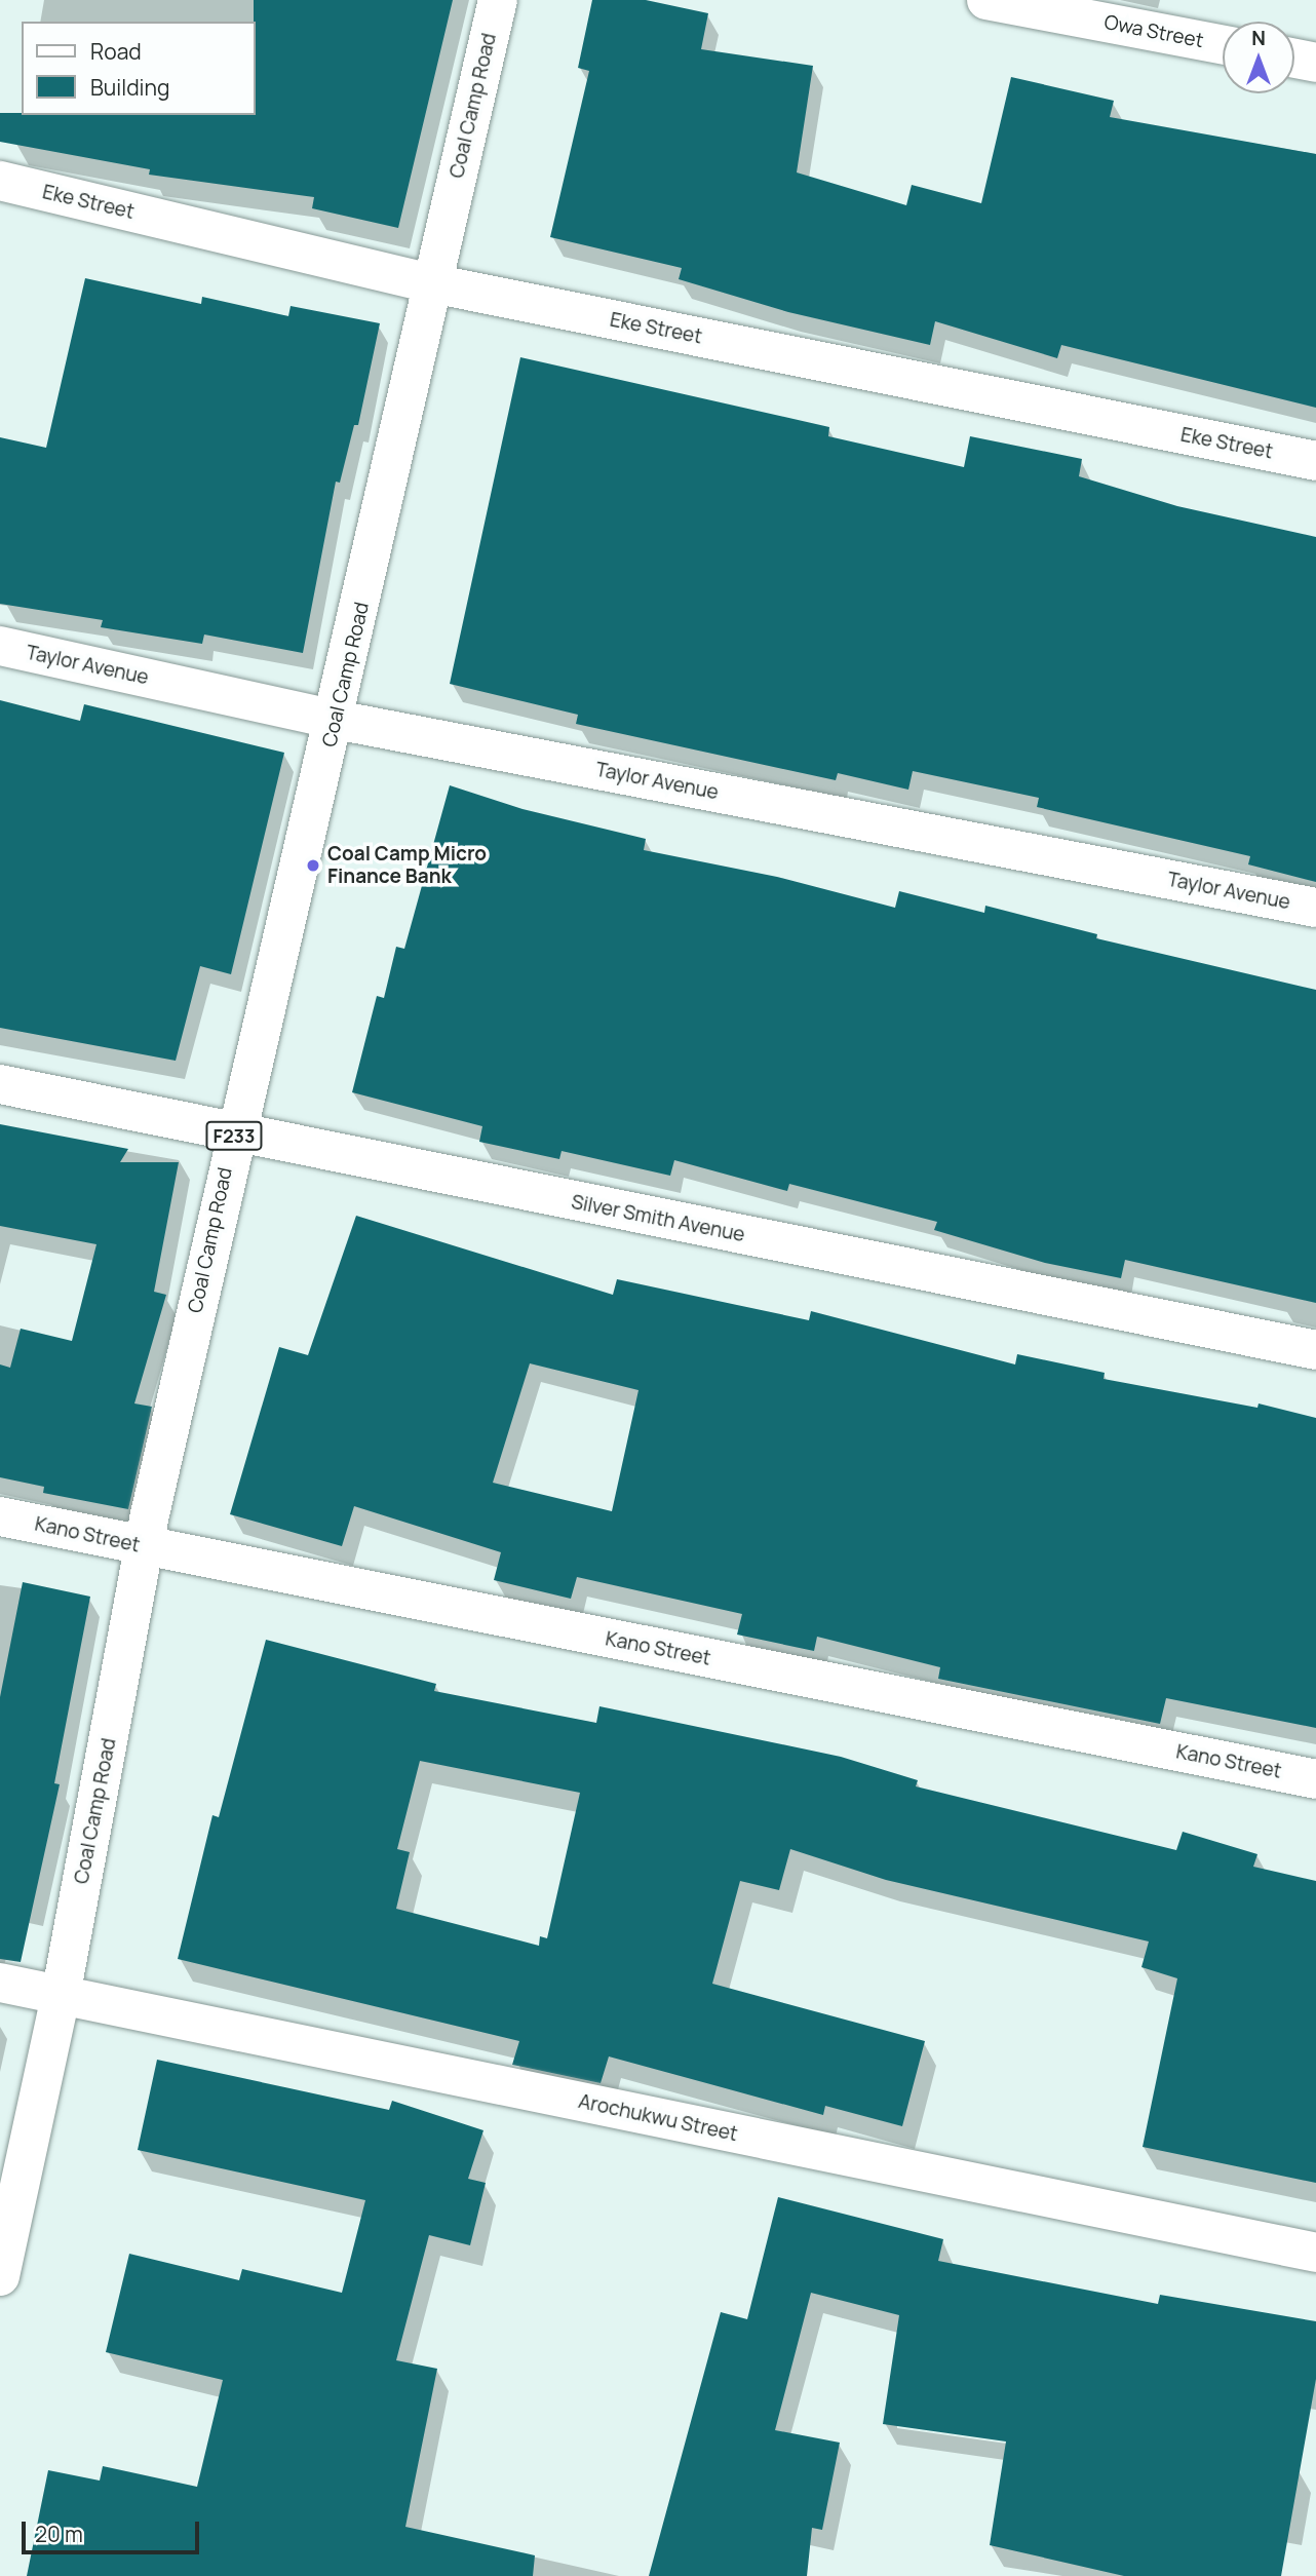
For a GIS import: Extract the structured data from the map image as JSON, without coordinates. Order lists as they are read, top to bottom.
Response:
{
  "streets": {
    "street": [
      "Owa Street",
      "Coal Camp Road",
      "Eke Street",
      "Taylor Avenue",
      "F233",
      "Silver Smith Avenue",
      "Kano Street",
      "Arochukwu Street"
    ]
  },
  "crossings": [
    ["Coal Camp Road", "Eke Street"],
    ["Coal Camp Road", "Taylor Avenue"],
    ["Coal Camp Road", "Silver Smith Avenue"],
    ["Coal Camp Road", "Kano Street"],
    ["Coal Camp Road", "Arochukwu Street"]
  ],
  "places": ["Coal Camp Micro Finance Bank"],
  "legend": ["Road", "Building"],
  "scale_bar": "20 m",
  "north": "top"
}
